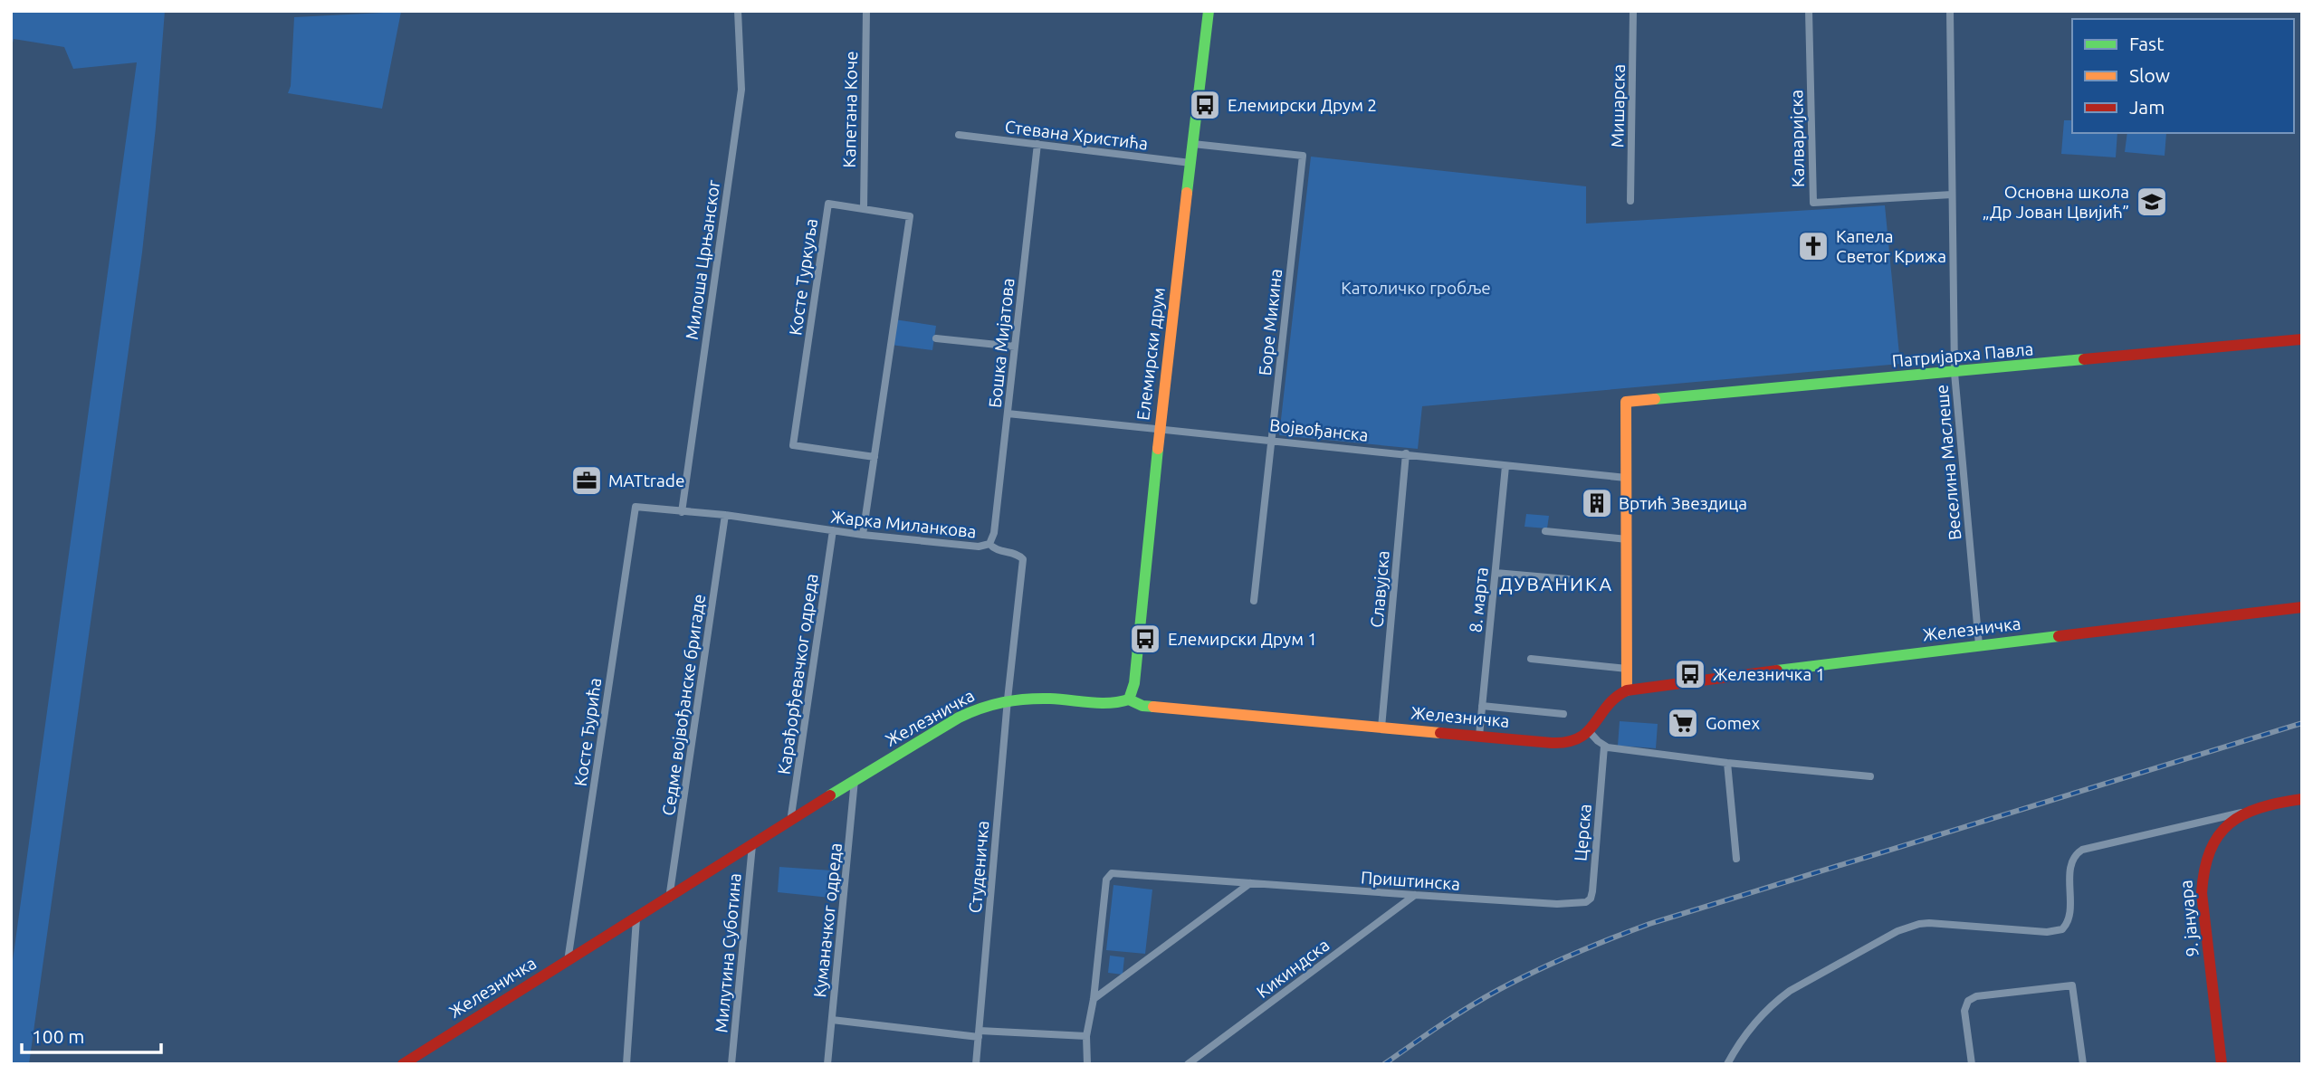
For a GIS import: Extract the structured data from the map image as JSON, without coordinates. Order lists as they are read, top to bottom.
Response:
{
  "streets": {
    "street": [
      "Мишарска",
      "Капетана Коче",
      "Стевана Христића",
      "Калваријска",
      "Милоша Црњанског",
      "Косте Туркуља",
      "Боре Микина",
      "Бошка Мијатова",
      "Елемирски друм",
      "Патријарха Павла",
      "Војвођанска",
      "Веселина Маслеше",
      "Жарка Миланкова",
      "Славујска",
      "8. марта",
      "Железничка",
      "Карађорђевачког одреда",
      "Седме војвођанске бригаде",
      "Косте Ђурића",
      "Церска",
      "Студеничка",
      "Приштинска",
      "9. јануара",
      "Куманачког одреда",
      "Милутина Суботина",
      "Кикиндска"
    ]
  },
  "crossings": [
    ["Капетана Коче", "Косте Туркуља"],
    ["Стевана Христића", "Бошка Мијатова"],
    ["Стевана Христића", "Елемирски друм"],
    ["Калваријска", "Веселина Маслеше"],
    ["Милоша Црњанског", "Жарка Миланкова"],
    ["Косте Туркуља", "Жарка Миланкова"],
    ["Боре Микина", "Елемирски друм"],
    ["Боре Микина", "Војвођанска"],
    ["Бошка Мијатова", "Војвођанска"],
    ["Бошка Мијатова", "Жарка Миланкова"],
    ["Елемирски друм", "Војвођанска"],
    ["Елемирски друм", "Железничка"],
    ["Патријарха Павла", "Војвођанска"],
    ["Патријарха Павла", "Веселина Маслеше"],
    ["Војвођанска", "Славујска"],
    ["Војвођанска", "8. марта"],
    ["Веселина Маслеше", "Железничка"],
    ["Жарка Миланкова", "Железничка"],
    ["Жарка Миланкова", "Карађорђевачког одреда"],
    ["Жарка Миланкова", "Седме војвођанске бригаде"],
    ["Жарка Миланкова", "Косте Ђурића"],
    ["Жарка Миланкова", "Студеничка"],
    ["Славујска", "Железничка"],
    ["8. марта", "Железничка"],
    ["Железничка", "Карађорђевачког одреда"],
    ["Железничка", "Седме војвођанске бригаде"],
    ["Железничка", "Косте Ђурића"],
    ["Железничка", "Студеничка"],
    ["Железничка", "Куманачког одреда"],
    ["Железничка", "Милутина Суботина"],
    ["Церска", "Приштинска"],
    ["Приштинска", "Кикиндска"]
  ],
  "districts": ["ДУВАНИКА"],
  "parks": ["Католичко гробље"],
  "places": {
    "bus stop": ["Елемирски Друм 2", "Елемирски Друм 1", "Железничка 1"],
    "school or university": ["Основна школа „Др Јован Цвијић”"],
    "church": ["Капела Светог Крижа"],
    "office": ["MATtrade"],
    "building": ["Вртић Звездица"],
    "supermarket": ["Gomex"]
  },
  "legend": ["Fast", "Slow", "Jam"],
  "scale_bar": "100 m"
}
